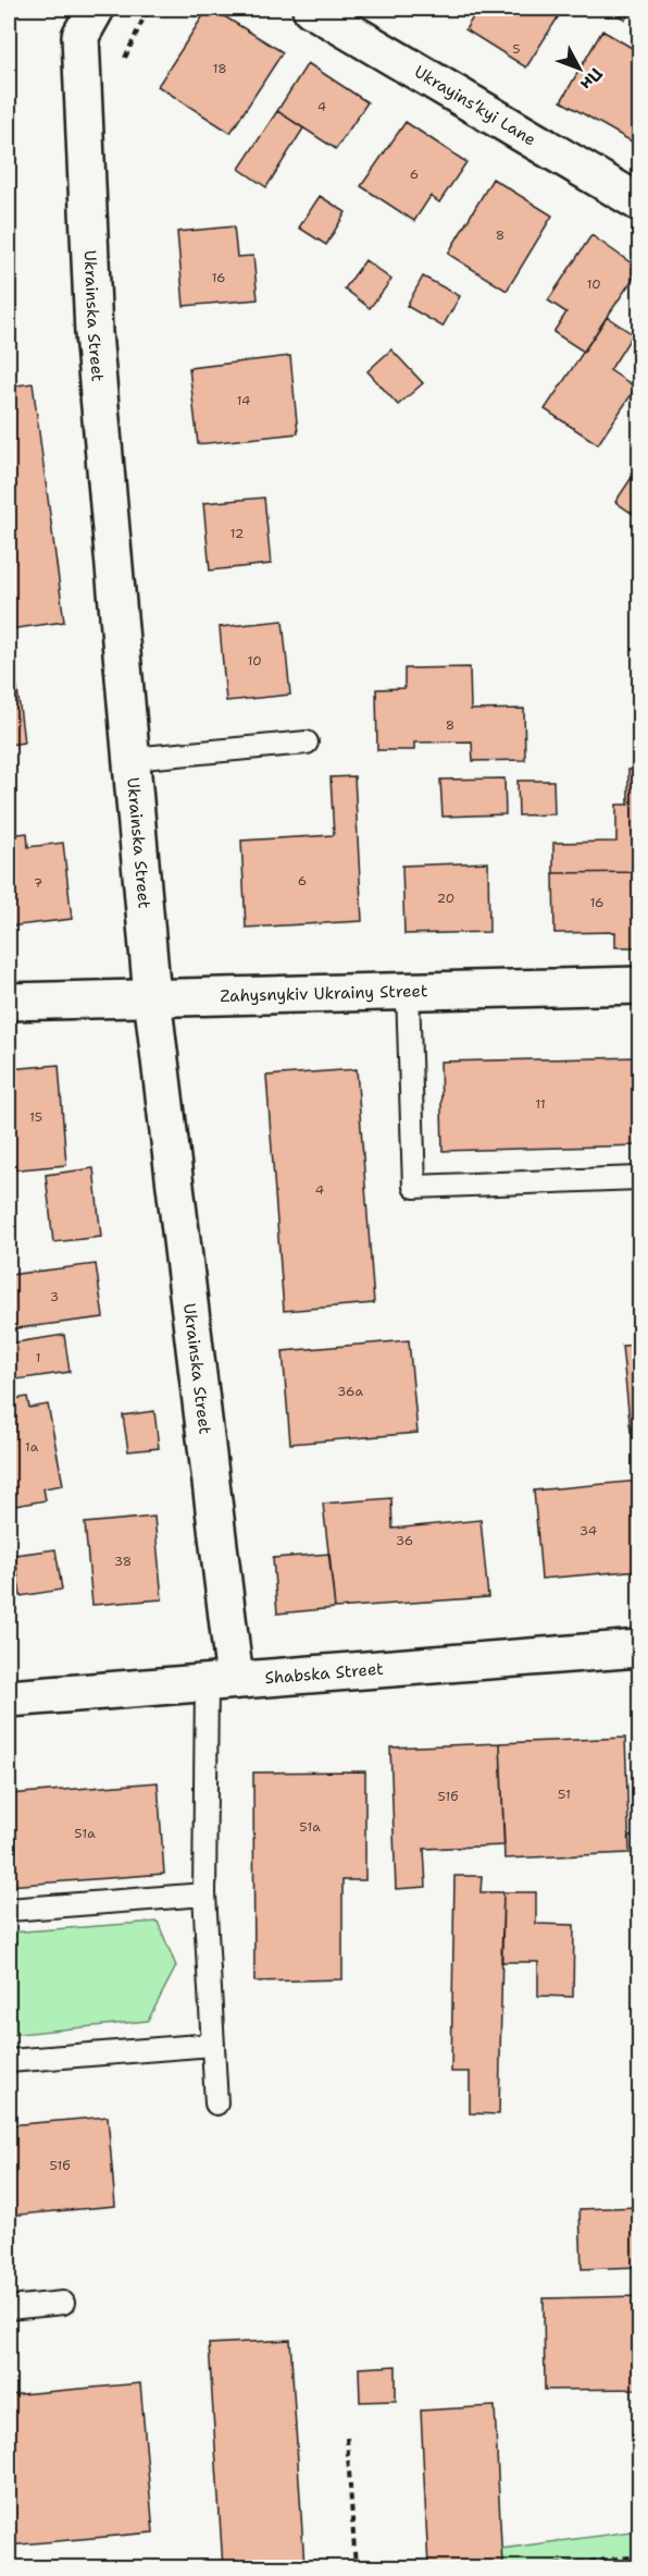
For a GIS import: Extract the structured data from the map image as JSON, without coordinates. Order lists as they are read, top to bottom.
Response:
{
  "streets": {
    "street": [
      "Ukrayinsʹkyi Lane",
      "Ukrainska Street",
      "Zahysnykiv Ukrainy Street",
      "Shabska Street"
    ]
  },
  "crossings": [
    ["Ukrainska Street", "Zahysnykiv Ukrainy Street"],
    ["Ukrainska Street", "Shabska Street"]
  ],
  "house_numbers": [
    "5",
    "18",
    "4",
    "6",
    "8",
    "16",
    "10",
    "14",
    "12",
    "10",
    "8",
    "6",
    "7",
    "20",
    "16",
    "11",
    "15",
    "4",
    "3",
    "1",
    "36а",
    "1а",
    "34",
    "36",
    "38",
    "51",
    "51б",
    "51а",
    "51а",
    "51б"
  ],
  "north": "bottom right"
}
